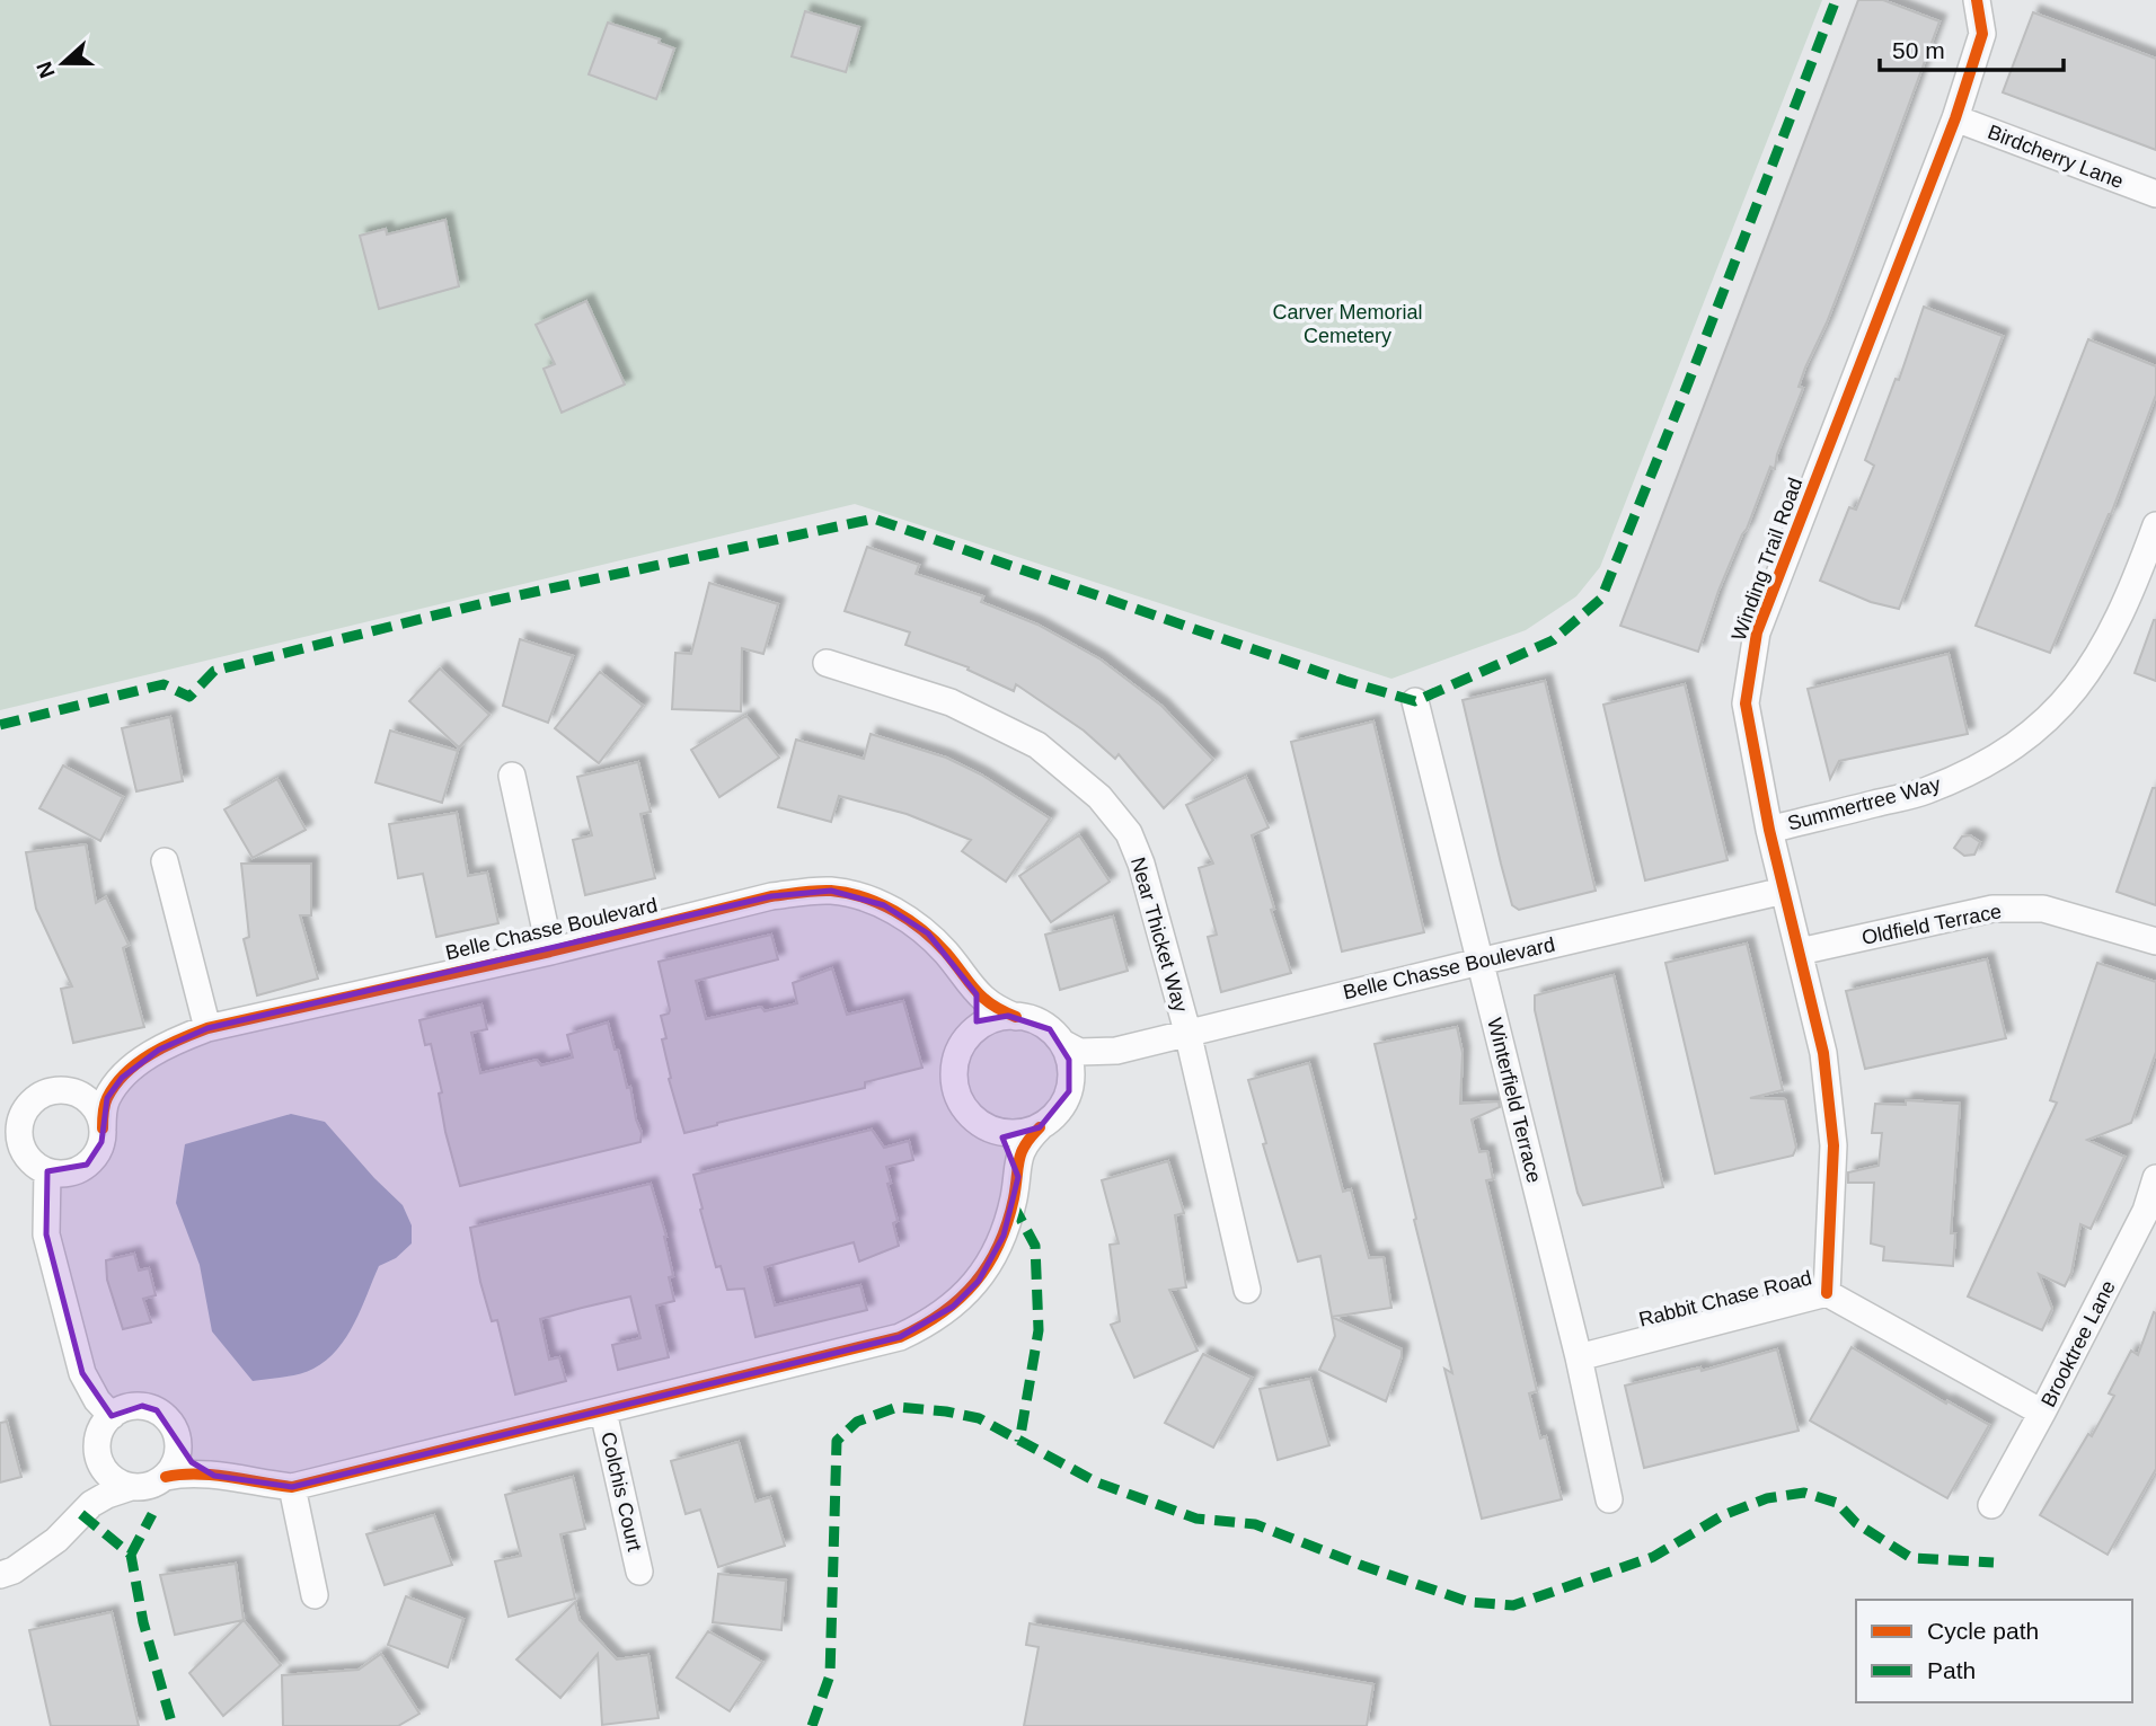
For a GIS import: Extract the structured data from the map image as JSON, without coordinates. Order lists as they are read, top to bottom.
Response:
{
  "streets": {
    "street": [
      "Birdcherry Lane",
      "Winding Trail Road",
      "Summertree Way",
      "Oldfield Terrace",
      "Belle Chasse Boulevard",
      "Near Thicket Way",
      "Winterfield Terrace",
      "Rabbit Chase Road",
      "Brooktree Lane",
      "Colchis Court"
    ]
  },
  "crossings": [
    ["Birdcherry Lane", "Winding Trail Road"],
    ["Winding Trail Road", "Summertree Way"],
    ["Winding Trail Road", "Oldfield Terrace"],
    ["Winding Trail Road", "Belle Chasse Boulevard"],
    ["Winding Trail Road", "Rabbit Chase Road"],
    ["Belle Chasse Boulevard", "Near Thicket Way"],
    ["Belle Chasse Boulevard", "Winterfield Terrace"],
    ["Belle Chasse Boulevard", "Colchis Court"],
    ["Winterfield Terrace", "Rabbit Chase Road"],
    ["Rabbit Chase Road", "Brooktree Lane"]
  ],
  "parks": ["Carver Memorial Cemetery"],
  "legend": ["Cycle path", "Path"],
  "scale_bar": "50 m",
  "north": "left"
}
